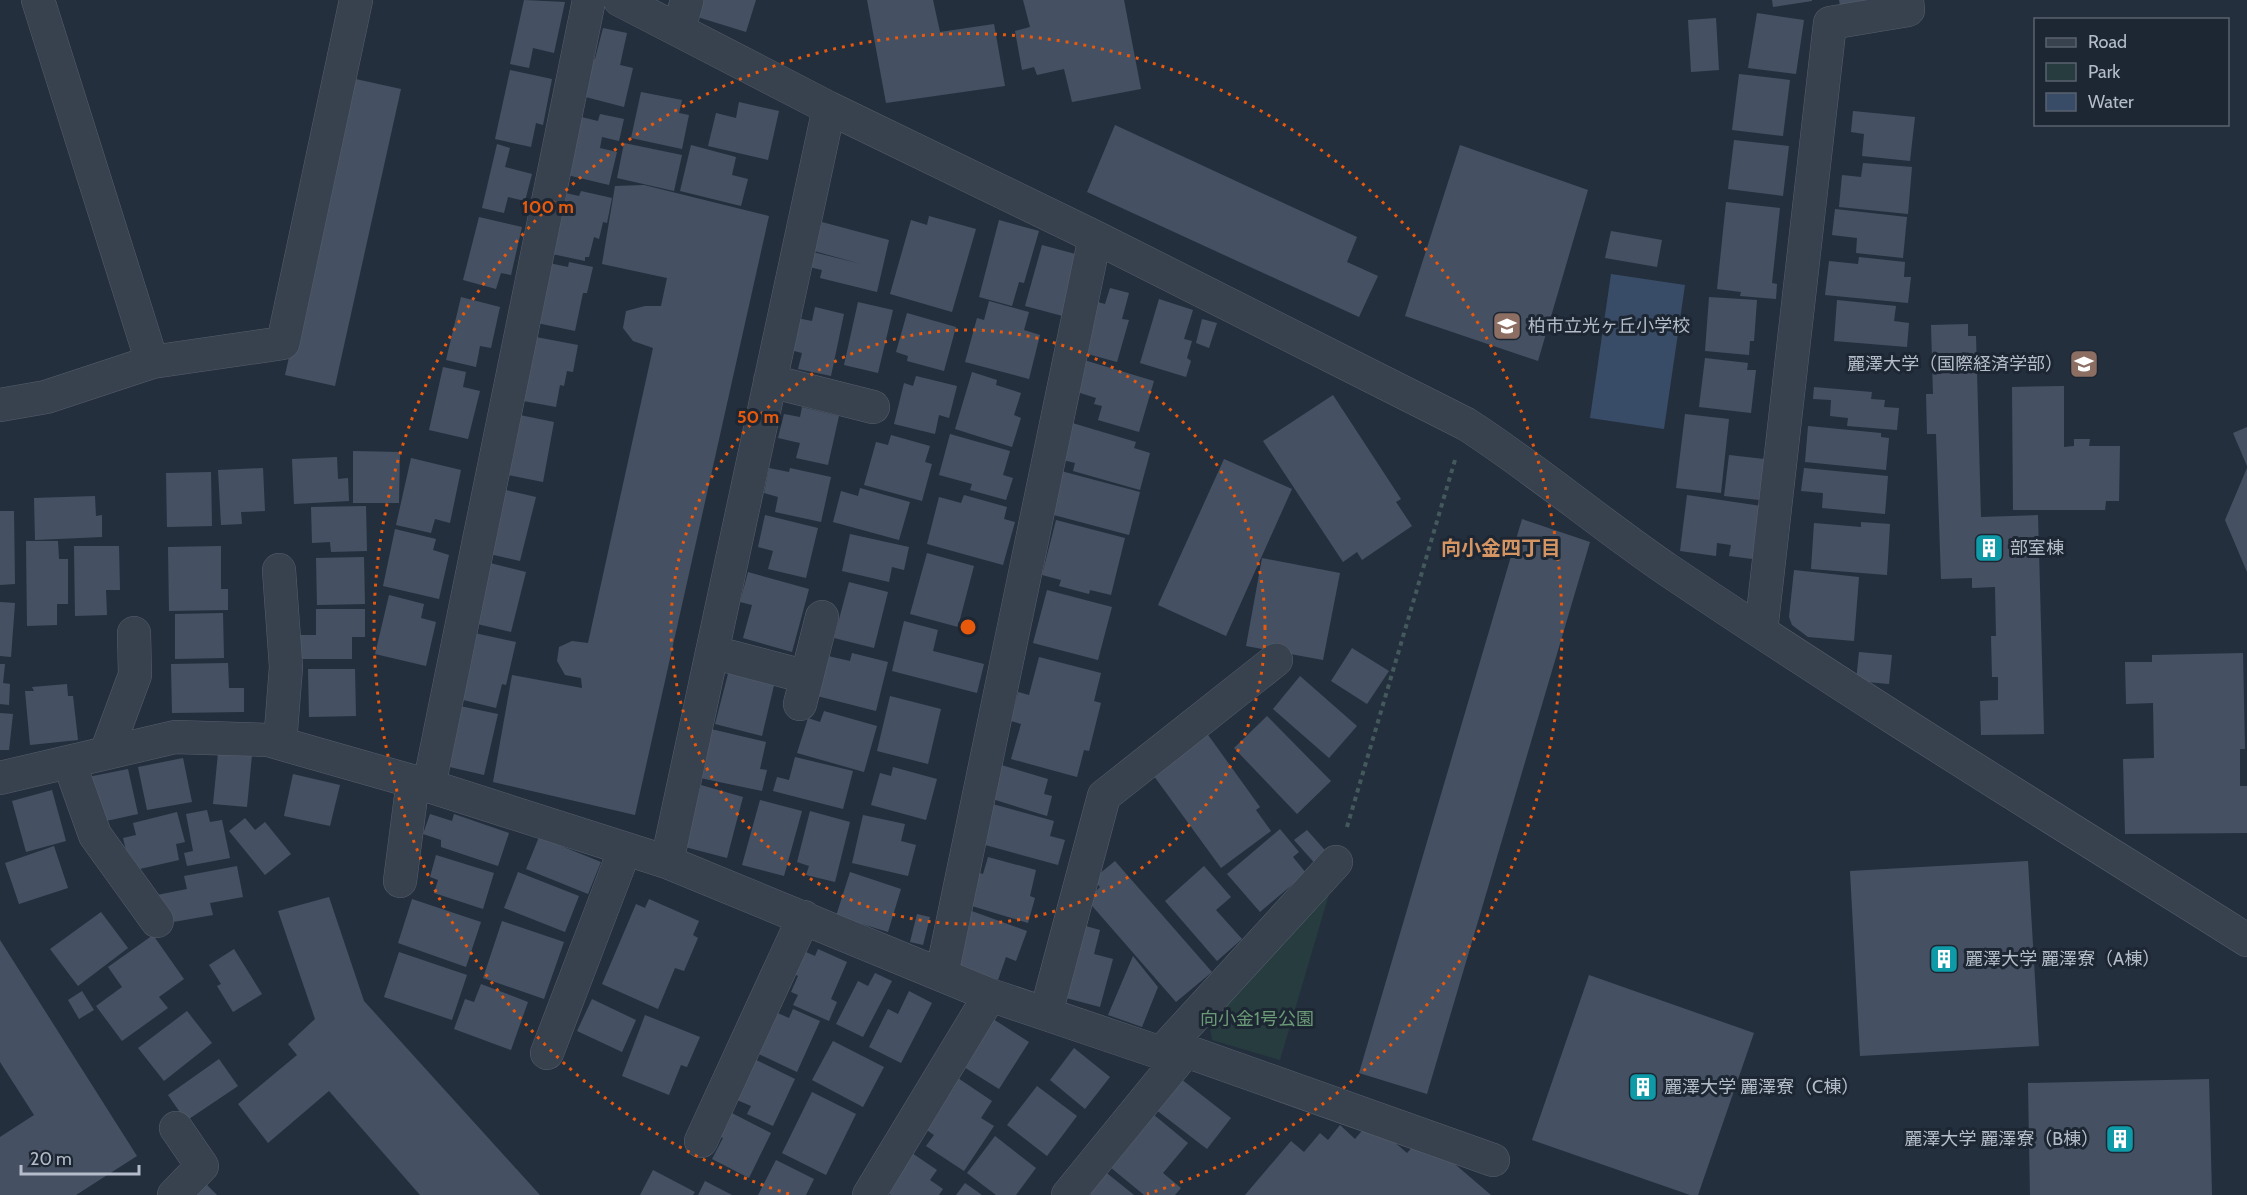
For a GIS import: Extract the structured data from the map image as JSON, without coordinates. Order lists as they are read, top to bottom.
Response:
{
  "districts": ["向小金四丁目"],
  "parks": ["向小金1号公園"],
  "places": {
    "school or university": ["柏市立光ヶ丘小学校", "麗澤大学（国際経済学部）"],
    "building": [
      "部室棟",
      "麗澤大学 麗澤寮（A棟）",
      "麗澤大学 麗澤寮（C棟）",
      "麗澤大学 麗澤寮（B棟）"
    ]
  },
  "legend": ["Road", "Park", "Water"],
  "scale_bar": "20 m",
  "rings": ["100 m", "50 m"]
}
